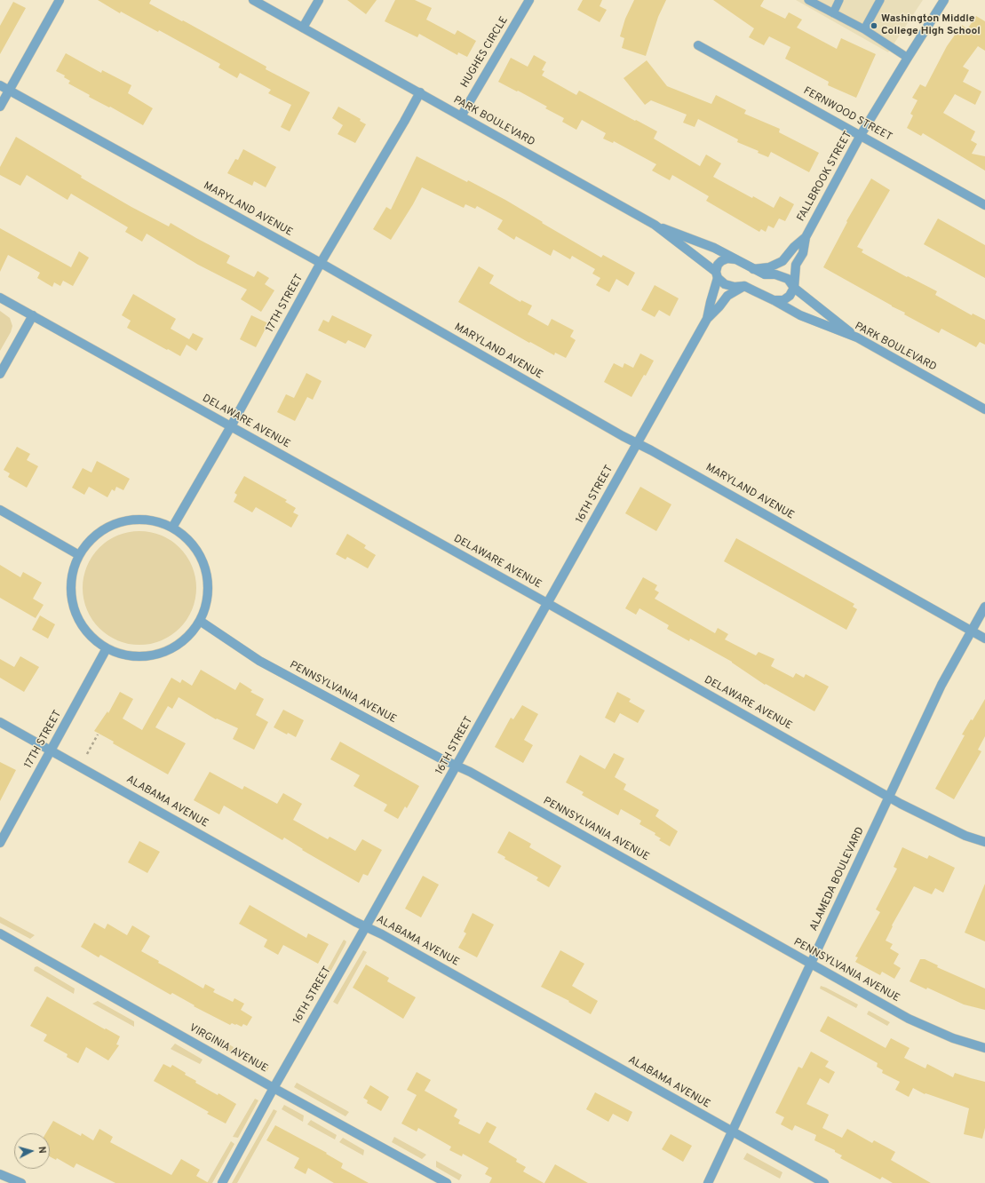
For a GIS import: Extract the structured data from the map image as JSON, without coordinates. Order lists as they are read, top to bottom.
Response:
{
  "streets": {
    "street": [
      "HUGHES CIRCLE",
      "FERNWOOD STREET",
      "PARK BOULEVARD",
      "FALLBROOK STREET",
      "MARYLAND AVENUE",
      "17TH STREET",
      "DELAWARE AVENUE",
      "16TH STREET",
      "PENNSYLVANIA AVENUE",
      "ALABAMA AVENUE",
      "ALAMEDA BOULEVARD",
      "VIRGINIA AVENUE"
    ]
  },
  "crossings": [
    ["HUGHES CIRCLE", "PARK BOULEVARD"],
    ["FERNWOOD STREET", "FALLBROOK STREET"],
    ["PARK BOULEVARD", "17TH STREET"],
    ["MARYLAND AVENUE", "17TH STREET"],
    ["MARYLAND AVENUE", "16TH STREET"],
    ["MARYLAND AVENUE", "ALAMEDA BOULEVARD"],
    ["17TH STREET", "DELAWARE AVENUE"],
    ["17TH STREET", "ALABAMA AVENUE"],
    ["DELAWARE AVENUE", "16TH STREET"],
    ["DELAWARE AVENUE", "ALAMEDA BOULEVARD"],
    ["16TH STREET", "PENNSYLVANIA AVENUE"],
    ["16TH STREET", "ALABAMA AVENUE"],
    ["16TH STREET", "VIRGINIA AVENUE"],
    ["PENNSYLVANIA AVENUE", "ALAMEDA BOULEVARD"],
    ["ALABAMA AVENUE", "ALAMEDA BOULEVARD"]
  ],
  "places": ["Washington Middle College High School"],
  "north": "right"
}
